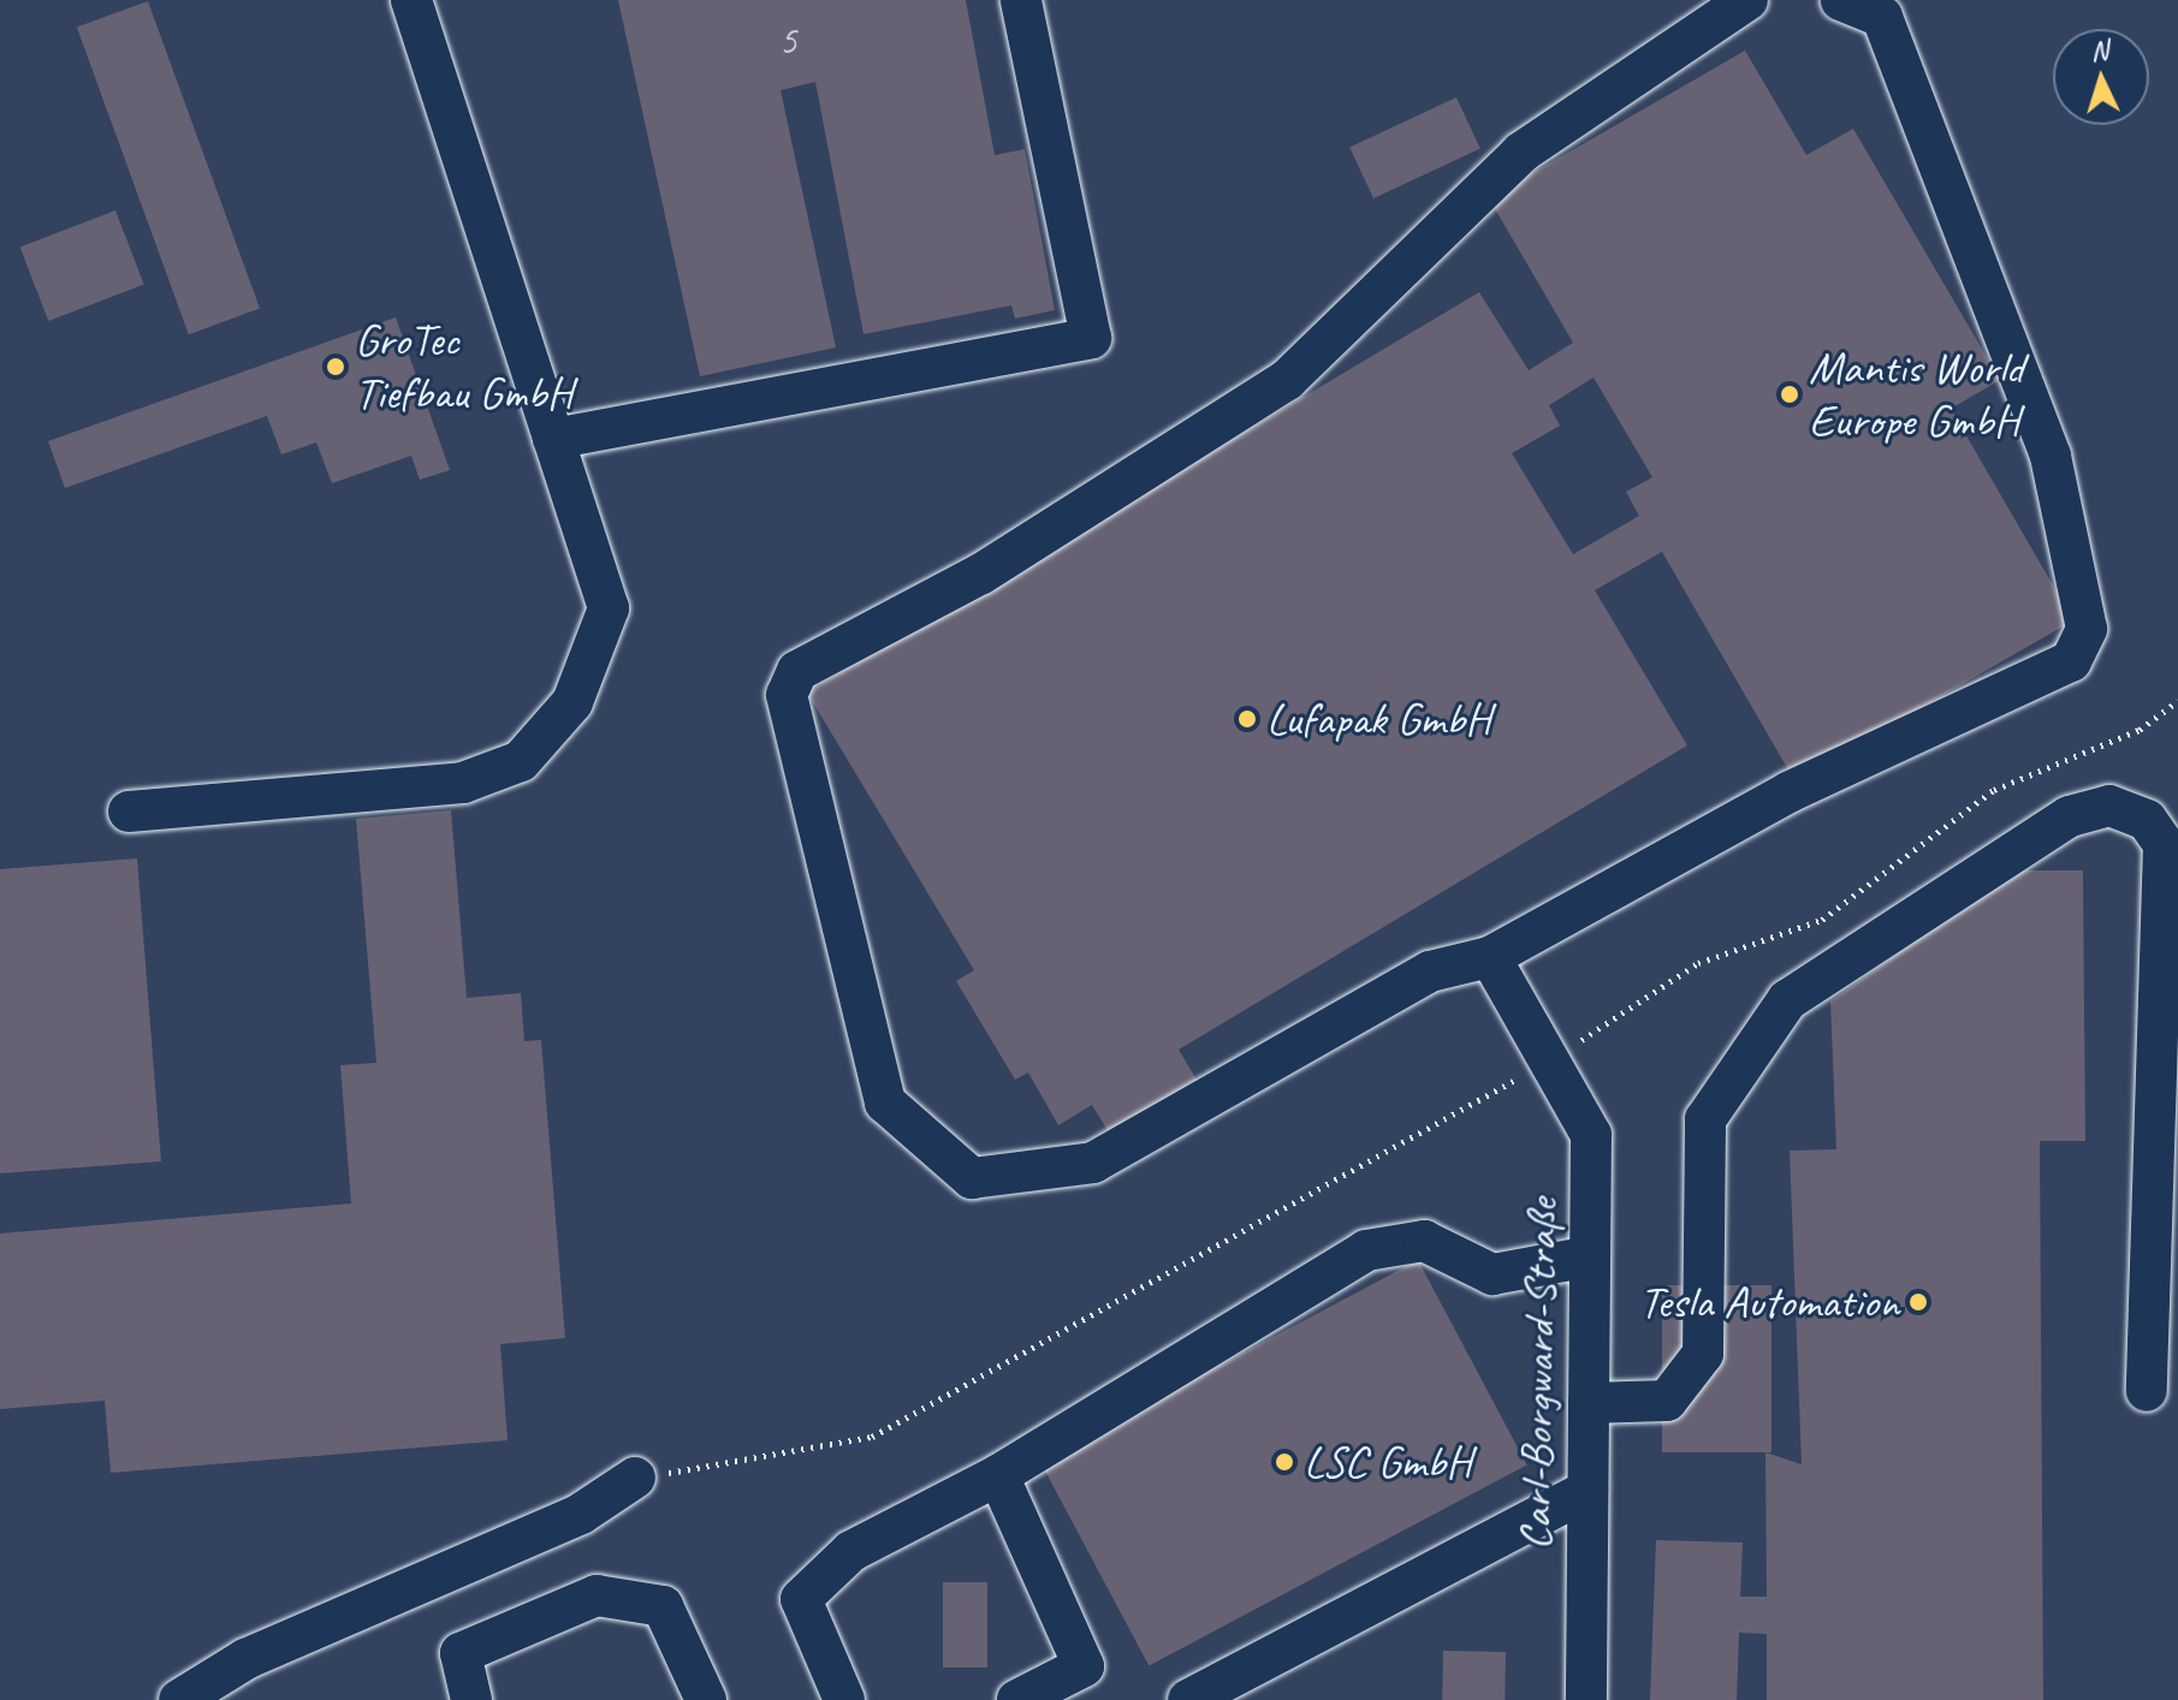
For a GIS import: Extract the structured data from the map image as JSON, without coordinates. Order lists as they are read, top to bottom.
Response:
{
  "streets": {
    "street": ["Carl-Borgward-Straße"]
  },
  "places": [
    "GroTec Tiefbau GmbH",
    "Mantis World Europe GmbH",
    "Lufapak GmbH",
    "Tesla Automation",
    "LSC GmbH"
  ],
  "house_numbers": ["5"],
  "north": "top"
}
